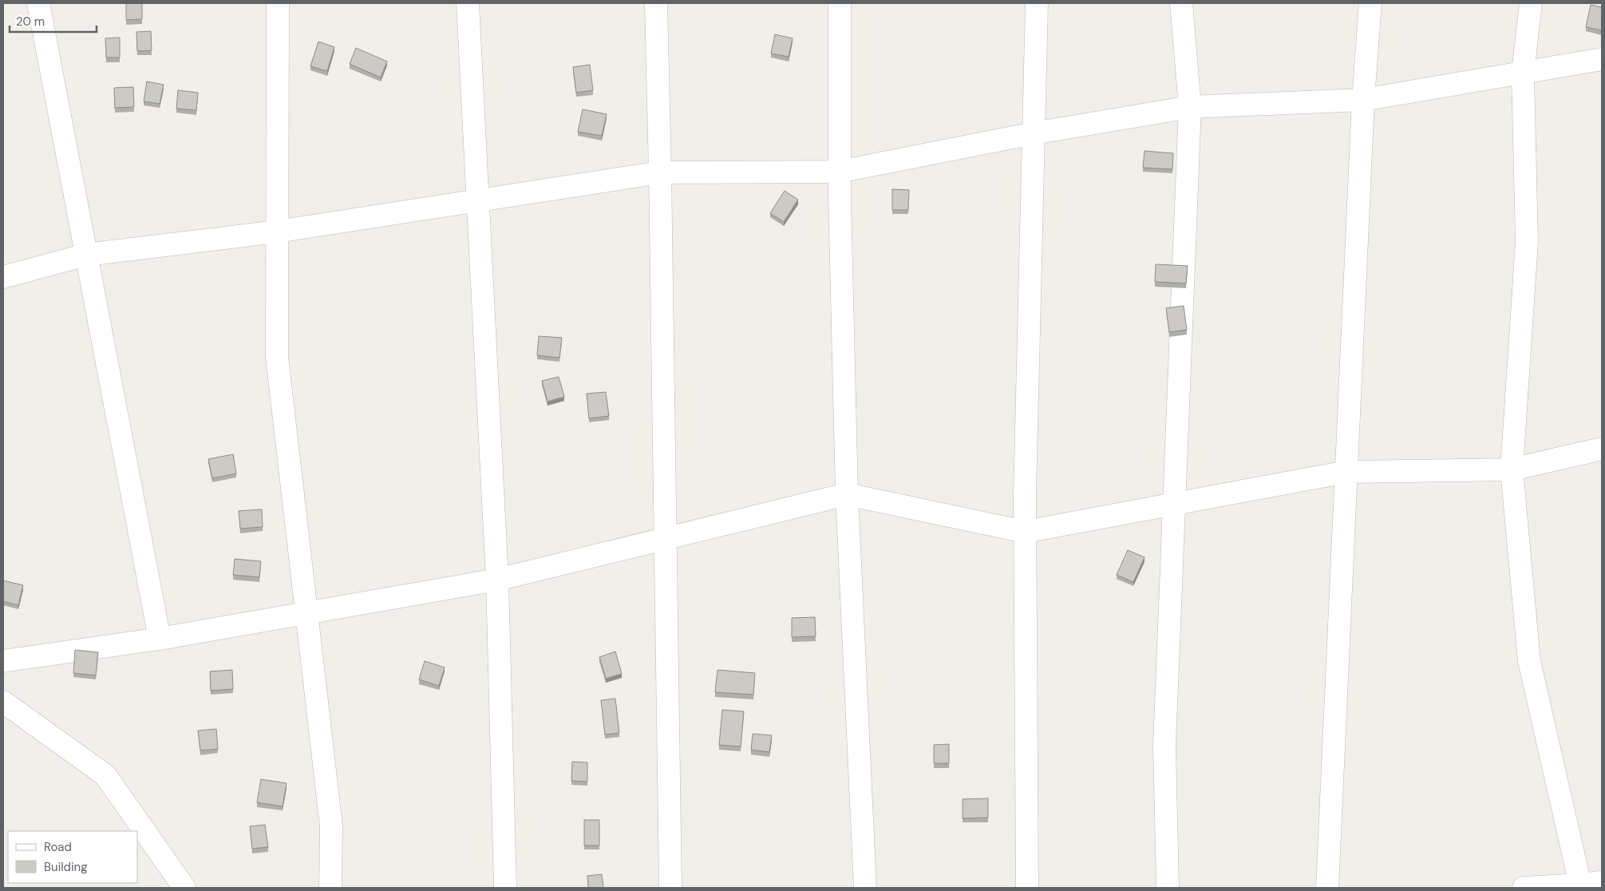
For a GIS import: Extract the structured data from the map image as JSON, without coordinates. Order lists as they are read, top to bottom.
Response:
{
  "legend": ["Road", "Building"],
  "scale_bar": "20 m"
}
